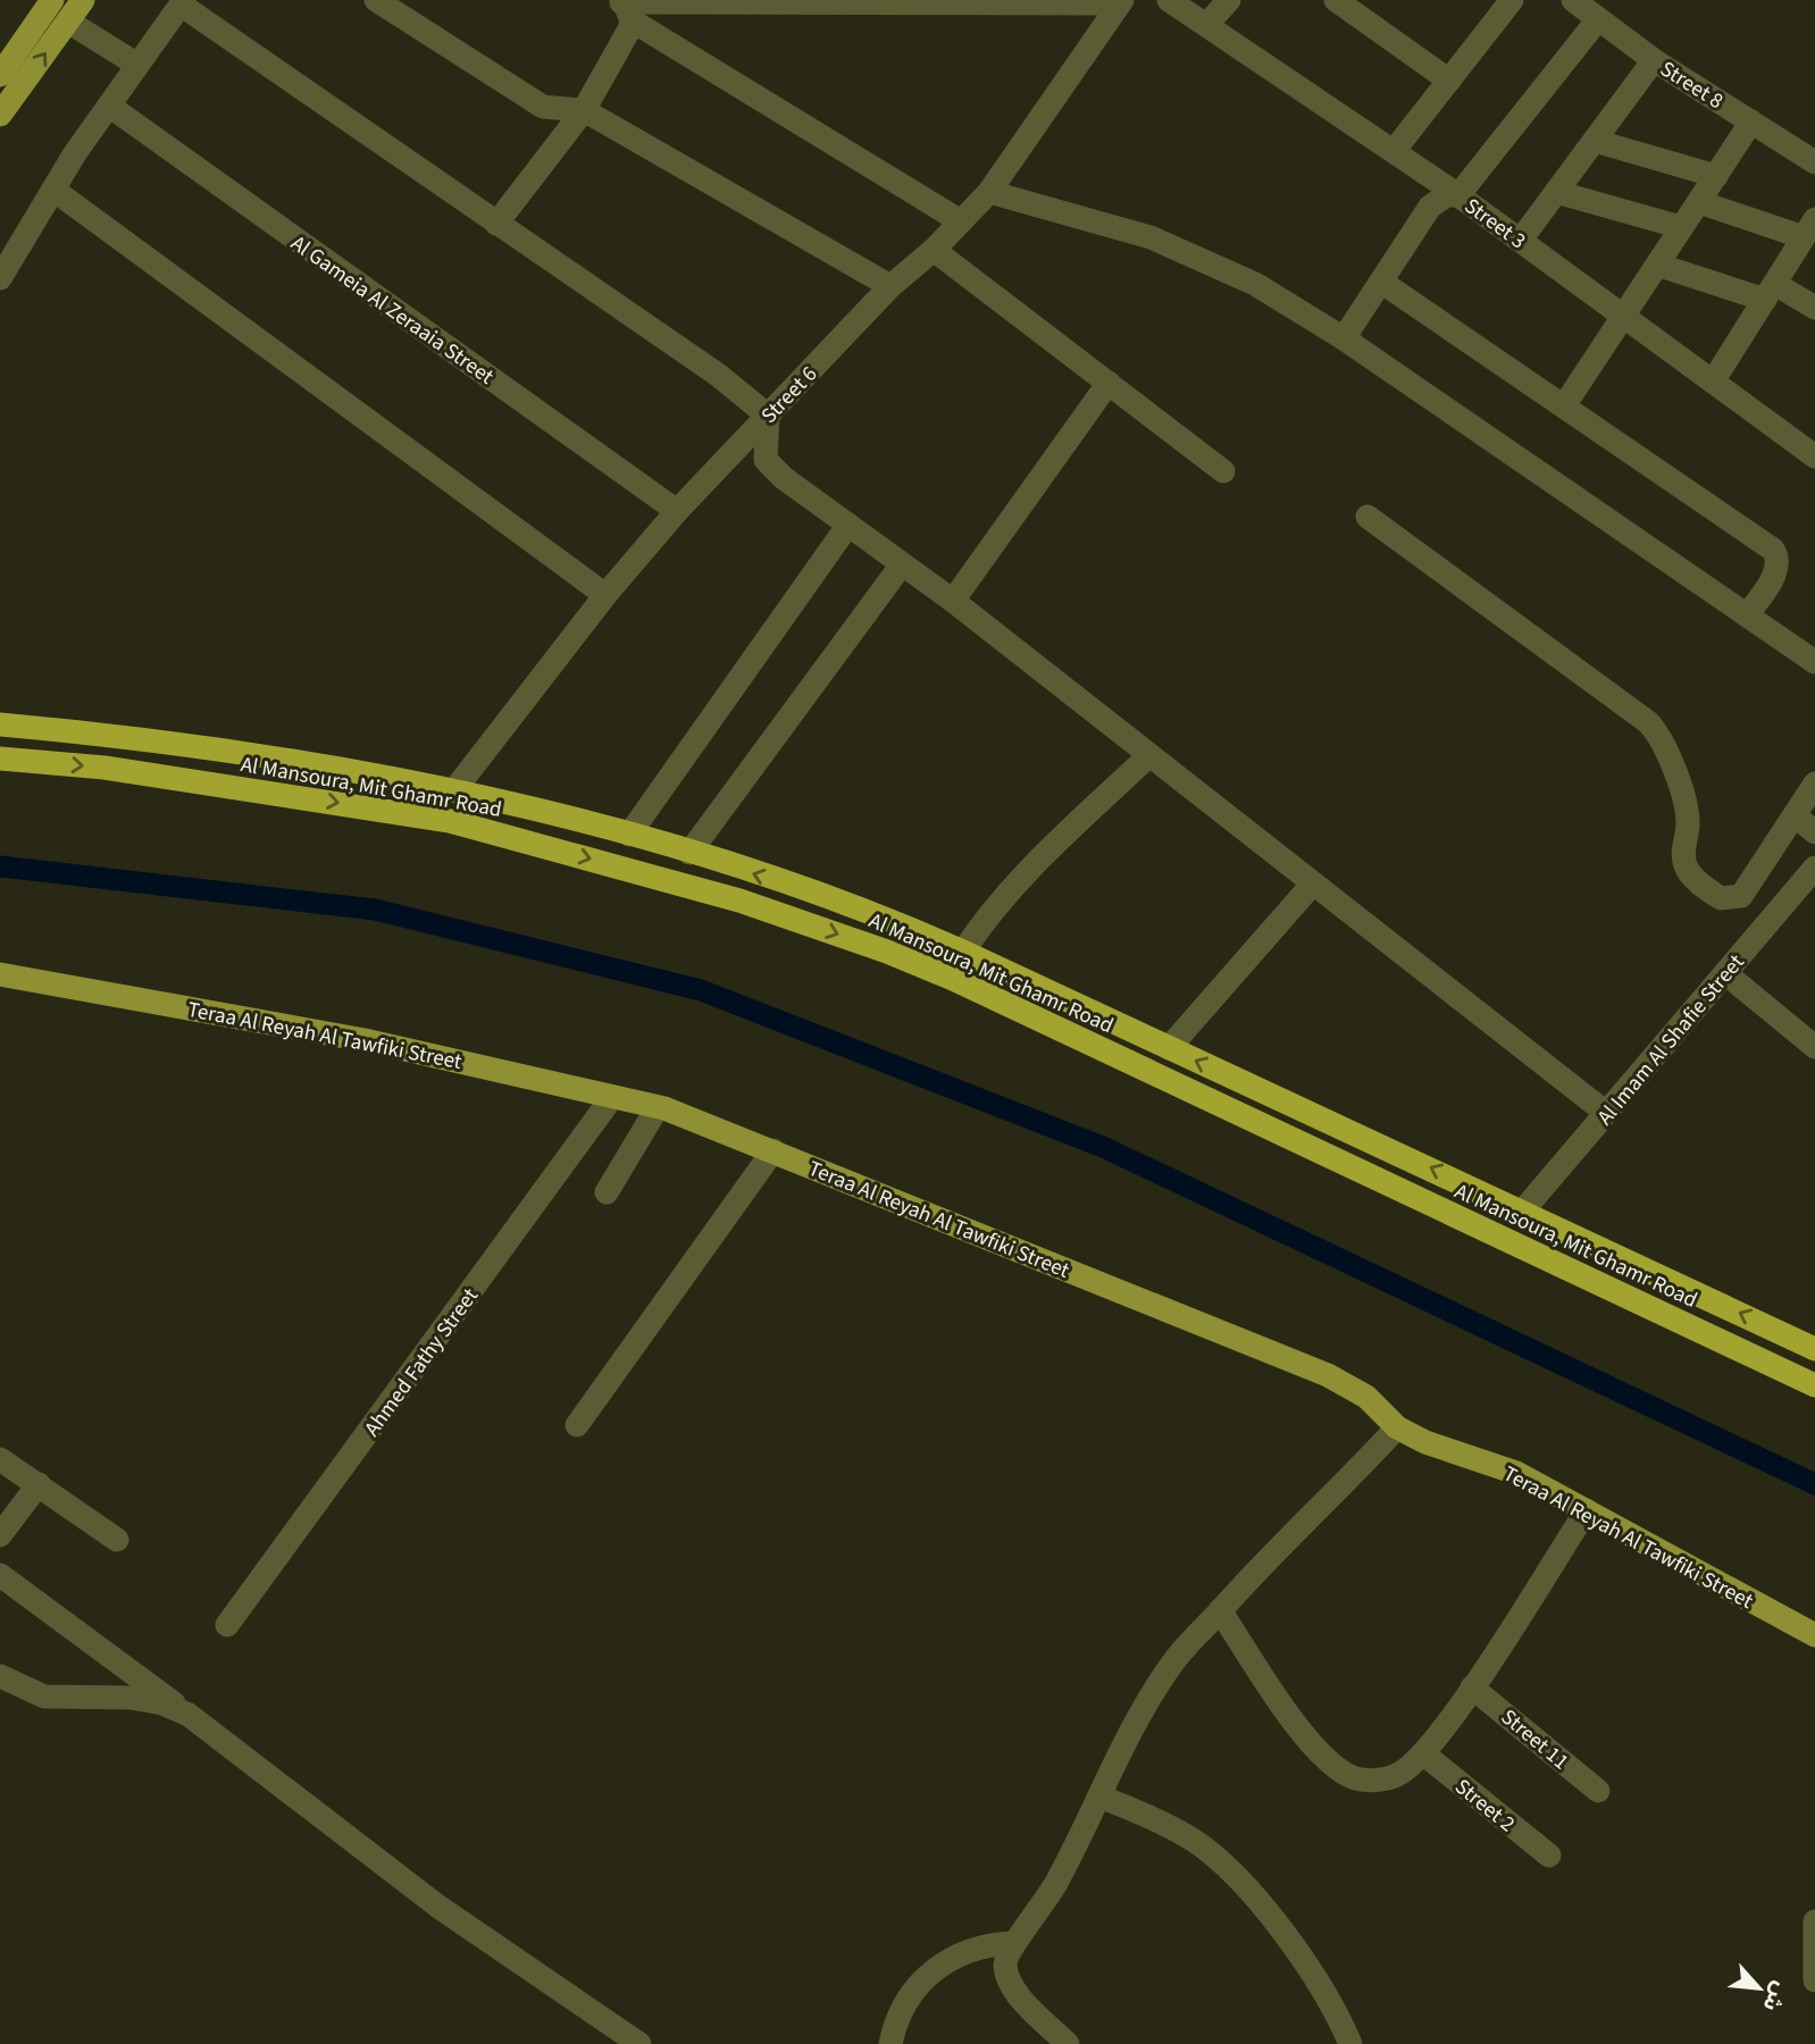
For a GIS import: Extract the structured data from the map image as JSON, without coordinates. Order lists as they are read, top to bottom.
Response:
{
  "streets": {
    "highway": ["Al Mansoura, Mit Ghamr Road"],
    "main road": ["Teraa Al Reyah Al Tawfiki Street"],
    "street": [
      "Street 8",
      "Street 3",
      "Al Gameia Al Zeraaia Street",
      "Street 6",
      "Al Imam Al Shafie Street",
      "Ahmed Fathy Street",
      "Street 11",
      "Street 2"
    ]
  },
  "crossings": [
    ["Al Gameia Al Zeraaia Street", "Street 6"],
    ["Street 6", "Al Mansoura, Mit Ghamr Road"],
    ["Al Mansoura, Mit Ghamr Road", "Al Imam Al Shafie Street"],
    ["Teraa Al Reyah Al Tawfiki Street", "Ahmed Fathy Street"]
  ],
  "north": "bottom right"
}
